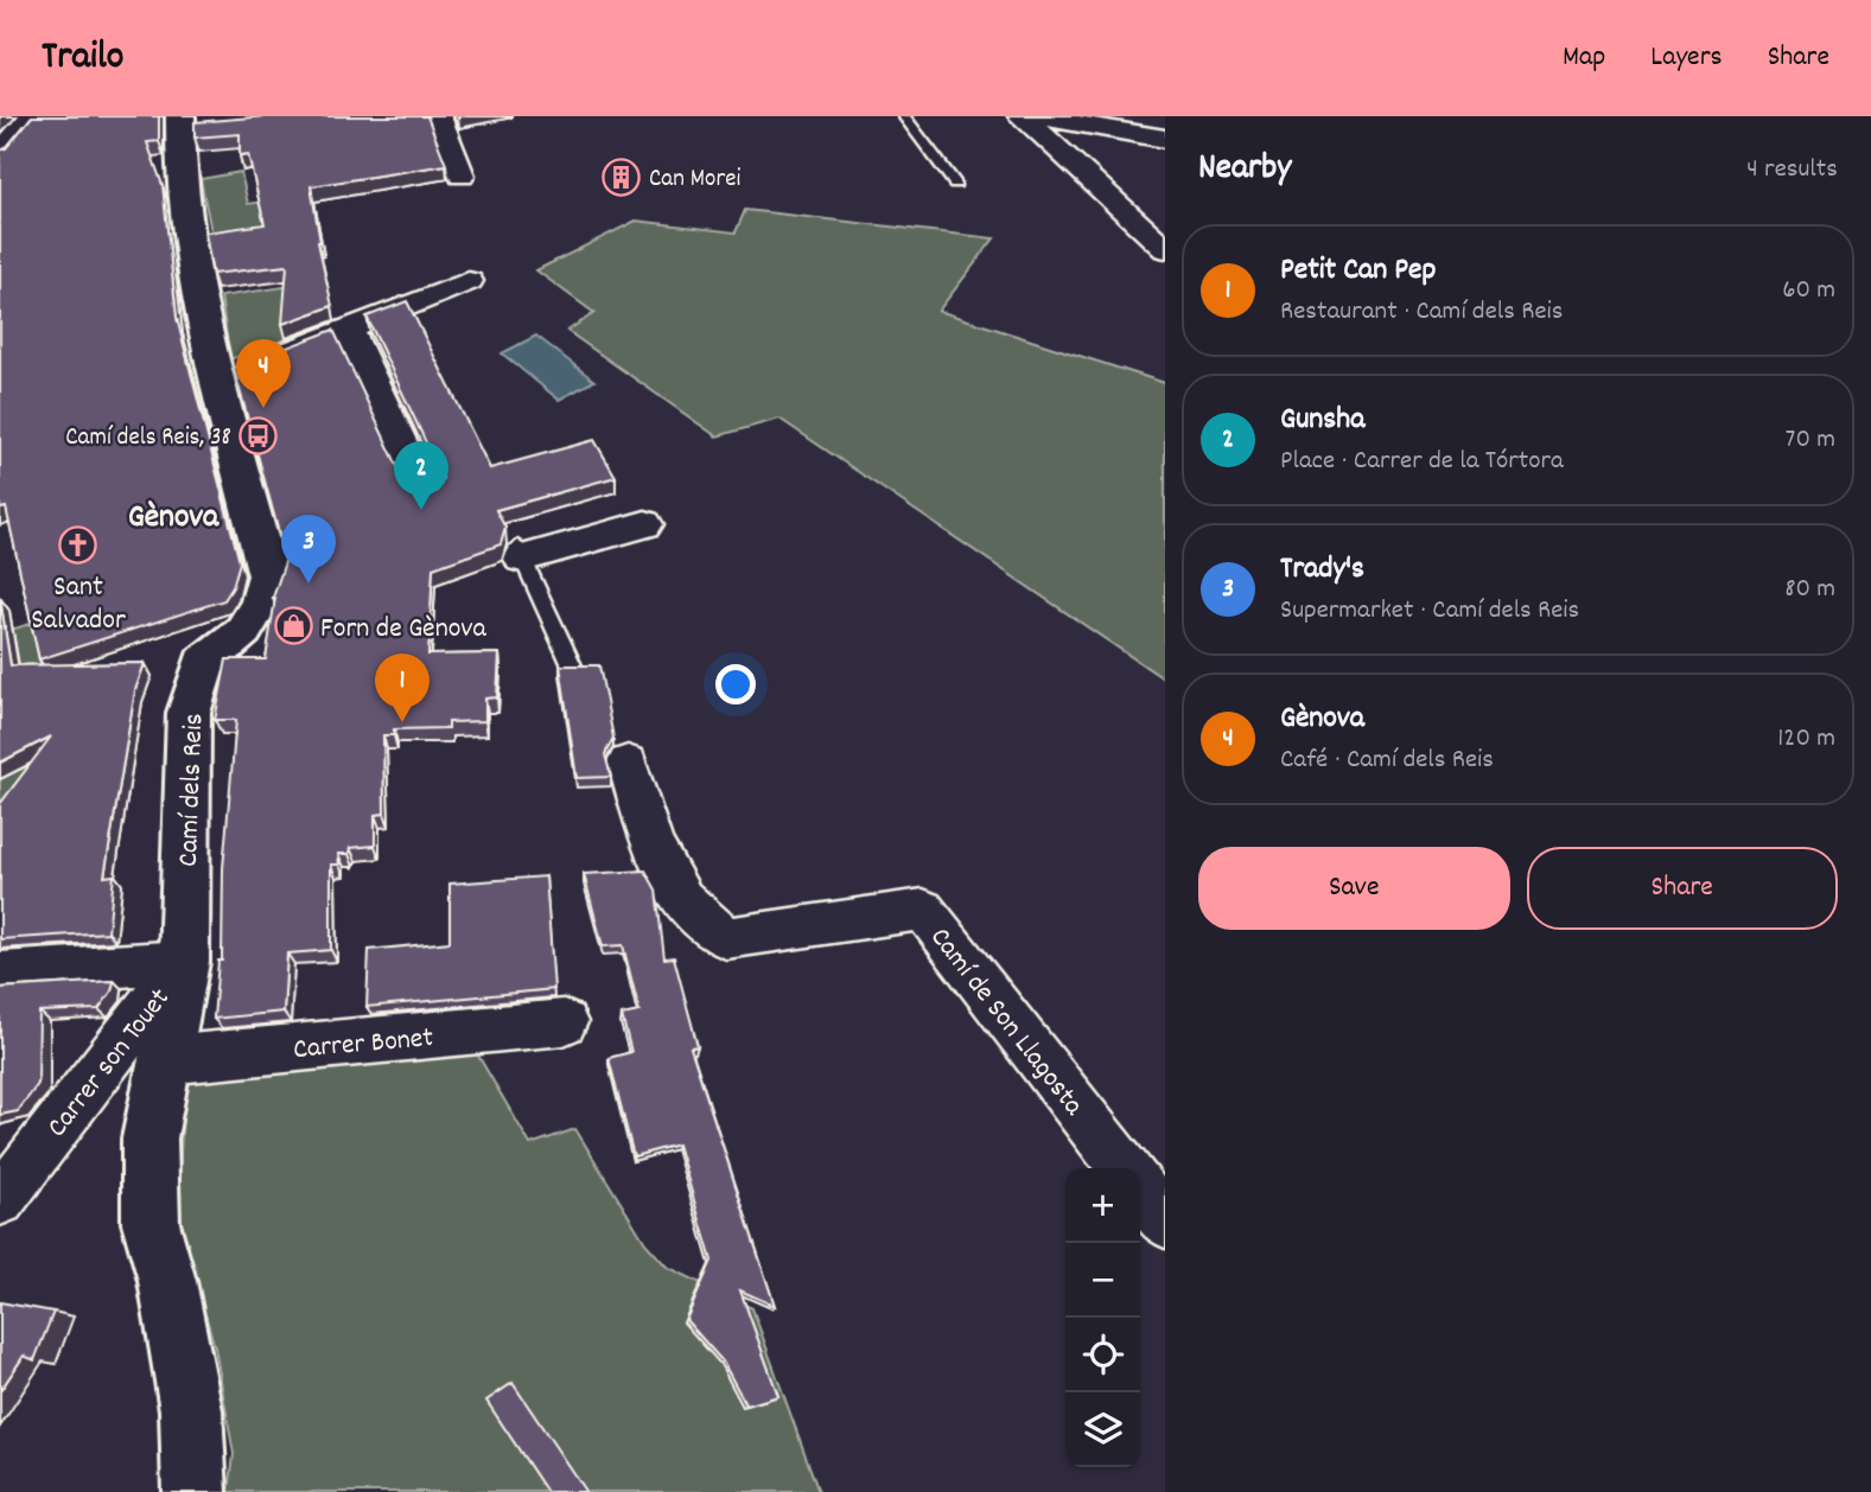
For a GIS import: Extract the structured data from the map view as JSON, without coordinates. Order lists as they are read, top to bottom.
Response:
{
  "streets": {
    "street": [
      "Camí dels Reis",
      "Camí de Son Llagosta",
      "Carrer Bonet",
      "Carrer son Touet"
    ]
  },
  "crossings": [
    ["Camí dels Reis", "Carrer Bonet"],
    ["Camí dels Reis", "Carrer son Touet"]
  ],
  "districts": ["Gènova"],
  "places": {
    "building": ["Can Morei"],
    "bus stop": ["Camí dels Reis, 38"],
    "church": ["Sant Salvador"],
    "shop": ["Forn de Gènova"]
  },
  "page": {
    "header": "Trailo",
    "nav": ["Map", "Layers", "Share"],
    "heading": ["Nearby", "4 results"],
    "list": [
      {
        "mark": "1",
        "name": "Petit Can Pep",
        "note": "Restaurant · Camí dels Reis",
        "value": "60 m"
      },
      {
        "mark": "2",
        "name": "Gunsha",
        "note": "Place · Carrer de la Tórtora",
        "value": "70 m"
      },
      {
        "mark": "3",
        "name": "Trady's",
        "note": "Supermarket · Camí dels Reis",
        "value": "80 m"
      },
      {
        "mark": "4",
        "name": "Gènova",
        "note": "Café · Camí dels Reis",
        "value": "120 m"
      }
    ],
    "pins": [
      "4",
      "2",
      "3",
      "1"
    ],
    "buttons": ["Save", "Share"],
    "map_buttons": ["+", "−"]
  }
}
